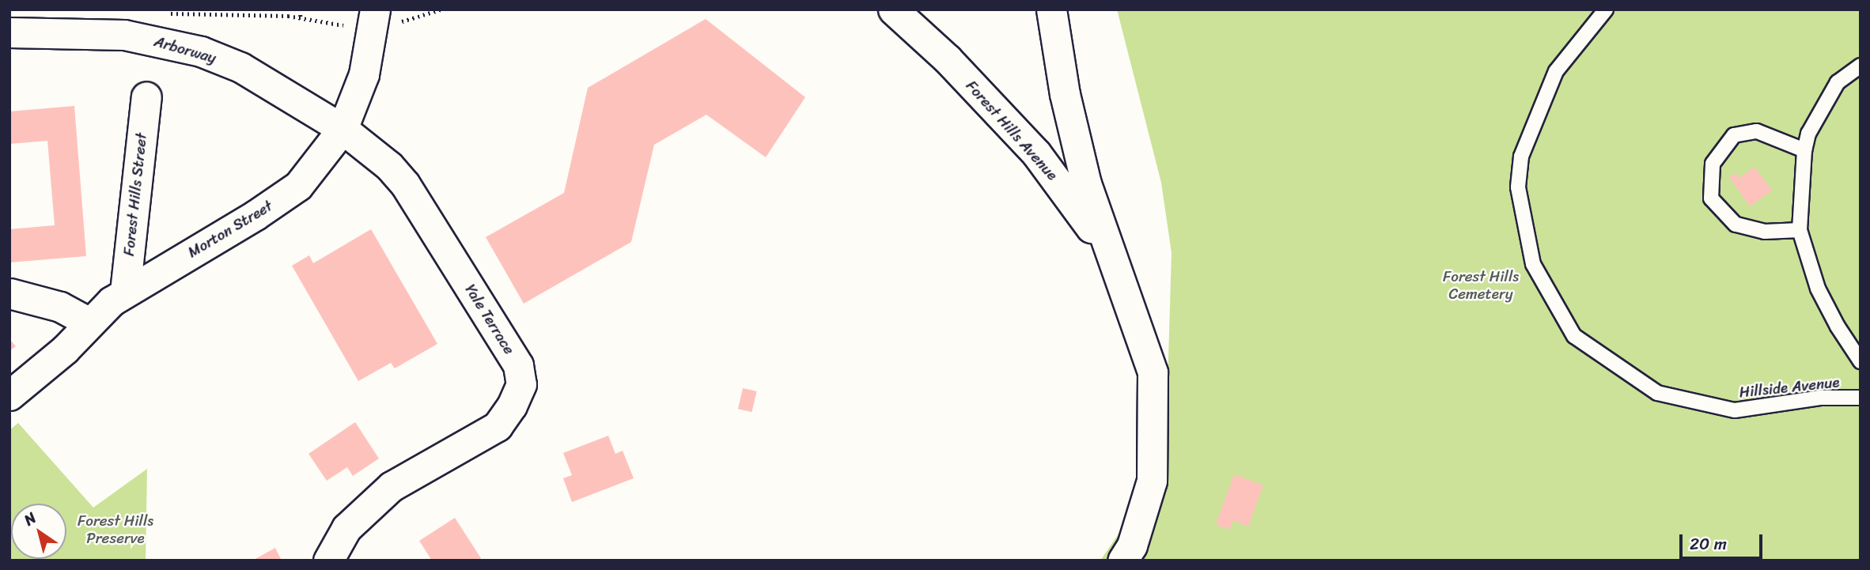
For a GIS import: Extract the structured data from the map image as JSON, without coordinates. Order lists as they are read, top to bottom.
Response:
{
  "streets": {
    "street": [
      "Arborway",
      "Forest Hills Avenue",
      "Forest Hills Street",
      "Morton Street",
      "Yale Terrace"
    ],
    "lane": ["Hillside Avenue"]
  },
  "crossings": [
    ["Arborway", "Morton Street"],
    ["Arborway", "Yale Terrace"],
    ["Forest Hills Street", "Morton Street"],
    ["Morton Street", "Yale Terrace"]
  ],
  "parks": ["Forest Hills Cemetery", "Forest Hills Preserve"],
  "scale_bar": "20 m",
  "north": "top left"
}
